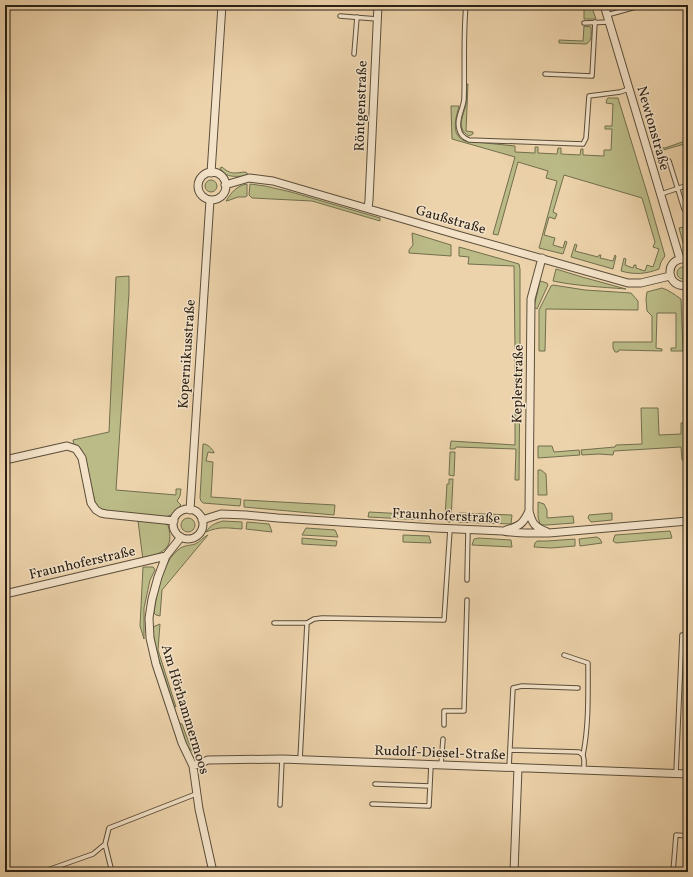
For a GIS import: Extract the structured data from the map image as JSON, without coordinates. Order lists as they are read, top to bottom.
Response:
{
  "streets": {
    "street": [
      "Röntgenstraße",
      "Newtonstraße",
      "Gaußstraße",
      "Kopernikusstraße",
      "Keplerstraße",
      "Fraunhoferstraße",
      "Am Hörhammermoos",
      "Rudolf-Diesel-Straße"
    ]
  },
  "crossings": [
    ["Röntgenstraße", "Gaußstraße"],
    ["Gaußstraße", "Kopernikusstraße"],
    ["Gaußstraße", "Keplerstraße"],
    ["Kopernikusstraße", "Fraunhoferstraße"],
    ["Kopernikusstraße", "Am Hörhammermoos"],
    ["Fraunhoferstraße", "Am Hörhammermoos"],
    ["Am Hörhammermoos", "Rudolf-Diesel-Straße"]
  ]
}
